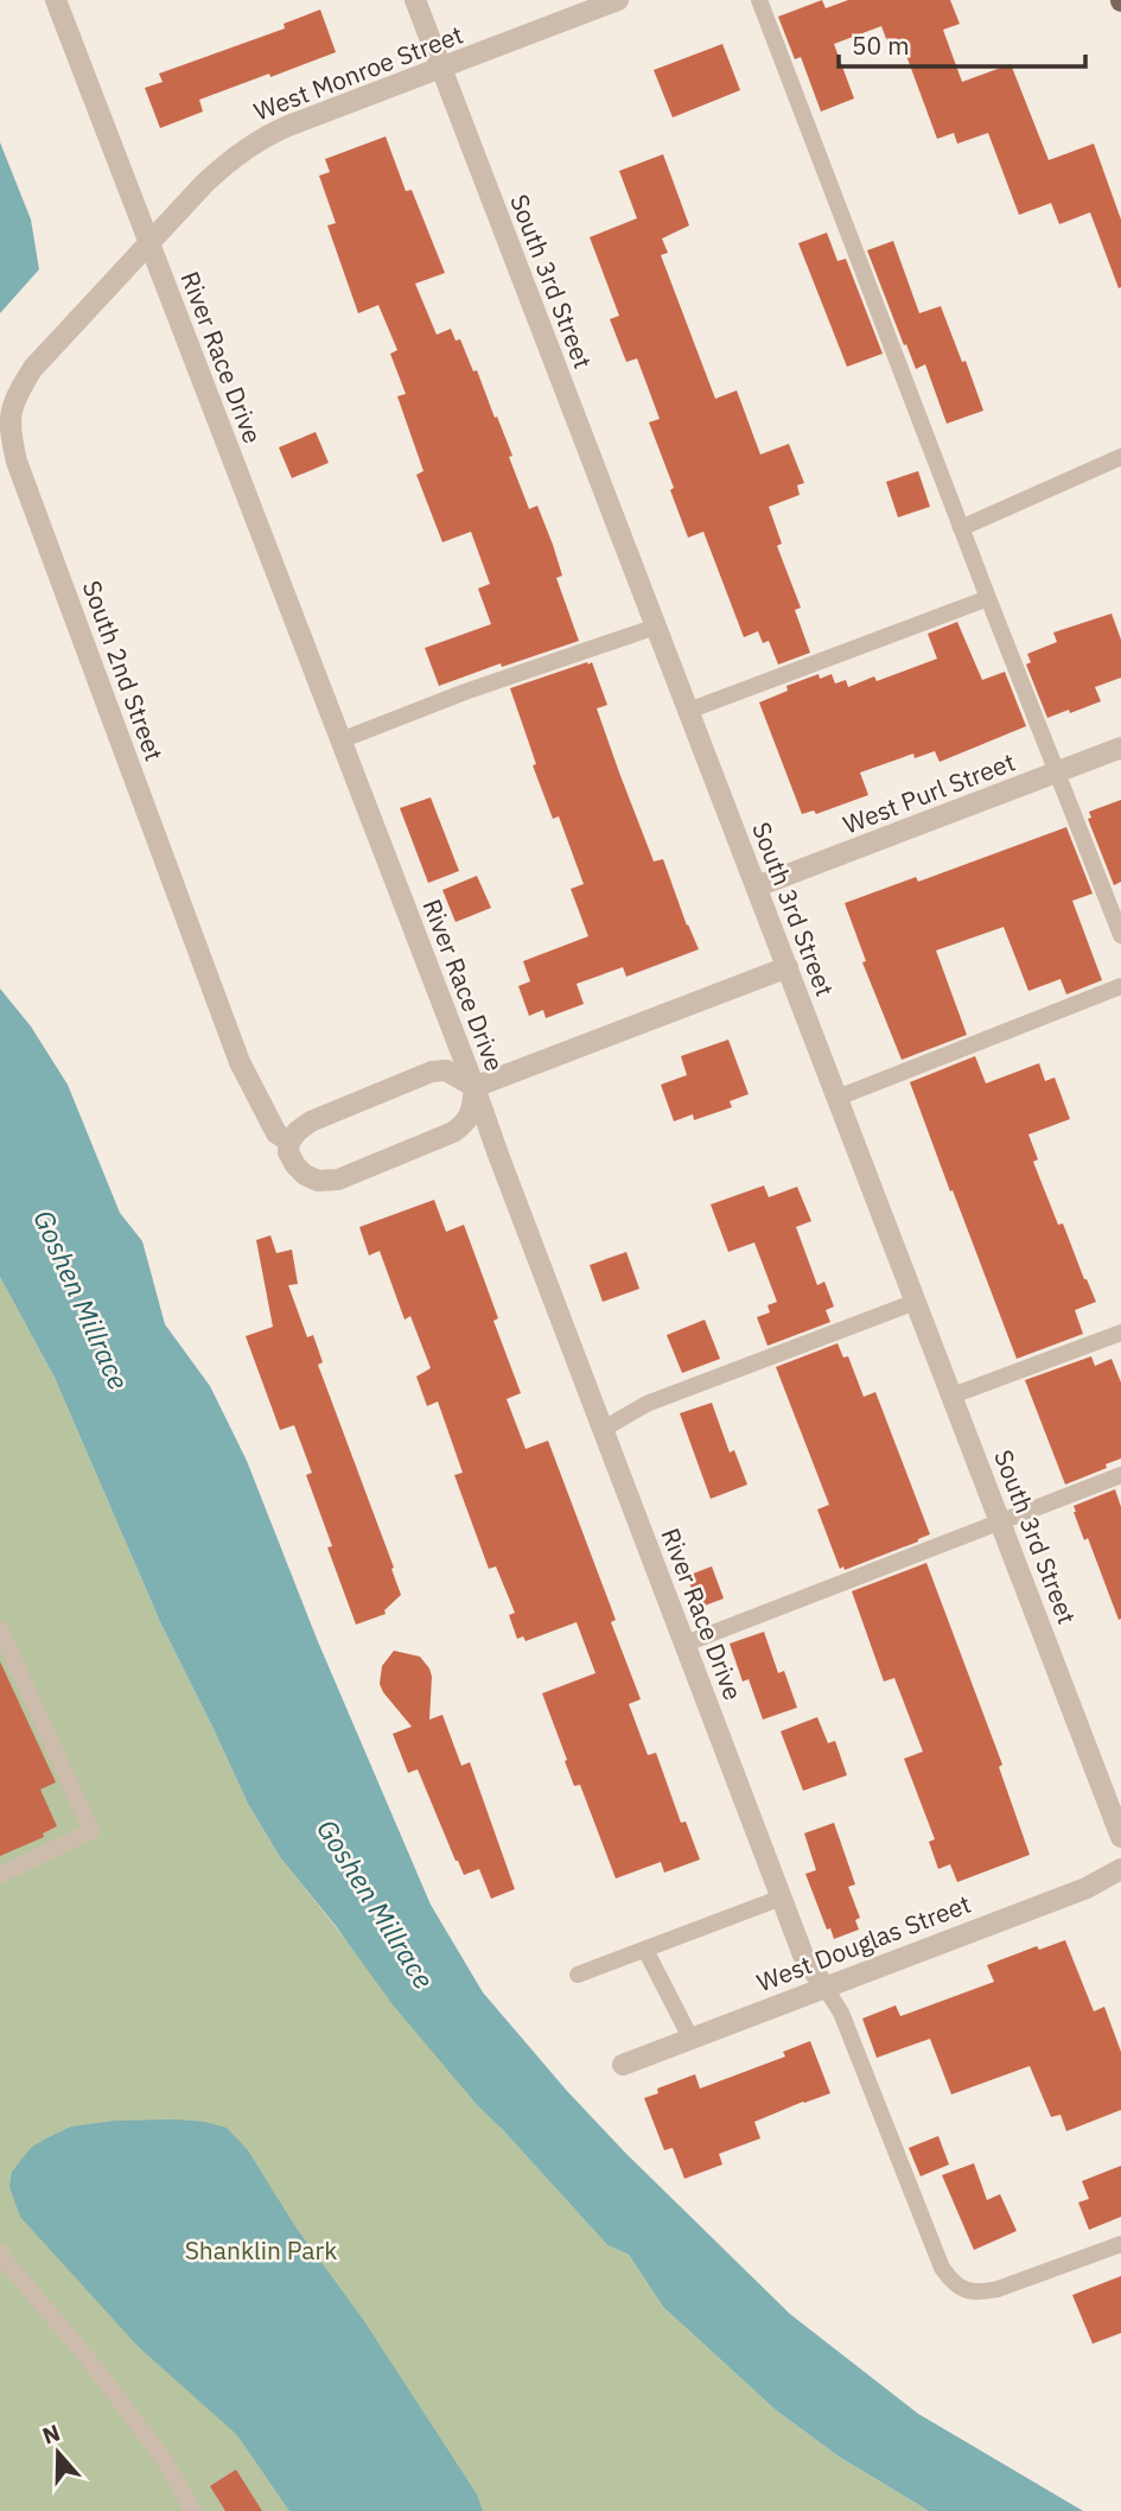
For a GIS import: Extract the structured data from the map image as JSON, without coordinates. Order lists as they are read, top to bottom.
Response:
{
  "streets": {
    "street": [
      "West Monroe Street",
      "South 3rd Street",
      "River Race Drive",
      "South 2nd Street",
      "West Purl Street",
      "West Douglas Street"
    ]
  },
  "crossings": [
    ["West Monroe Street", "South 3rd Street"],
    ["West Monroe Street", "River Race Drive"],
    ["West Monroe Street", "South 2nd Street"],
    ["South 3rd Street", "West Purl Street"],
    ["River Race Drive", "South 2nd Street"],
    ["River Race Drive", "West Douglas Street"]
  ],
  "water": ["Goshen Millrace"],
  "parks": ["Shanklin Park"],
  "scale_bar": "50 m",
  "north": "top"
}
